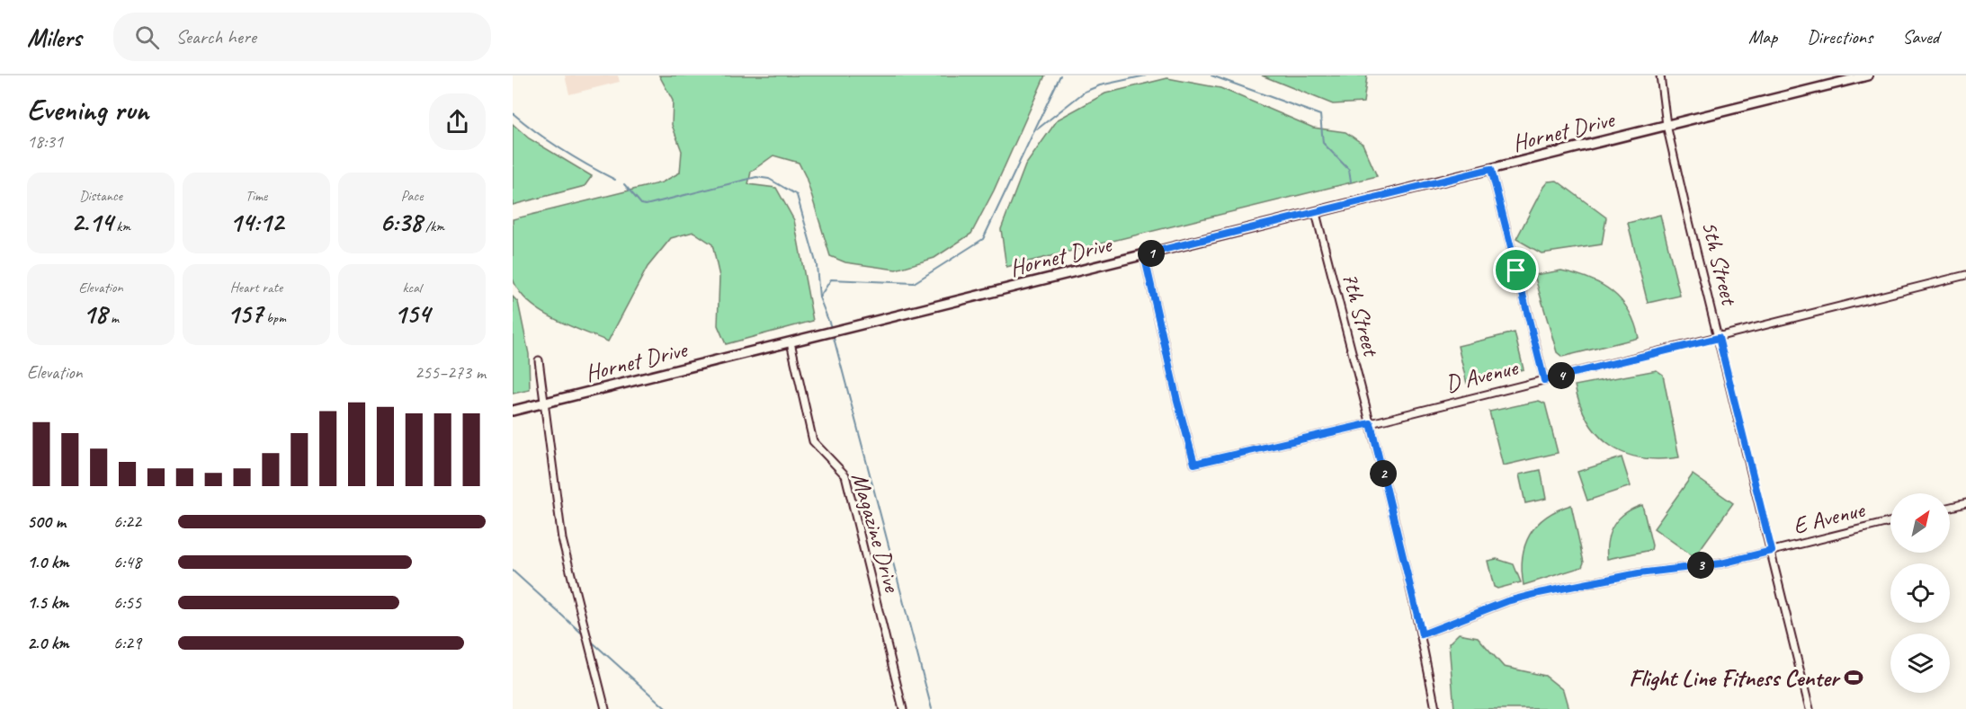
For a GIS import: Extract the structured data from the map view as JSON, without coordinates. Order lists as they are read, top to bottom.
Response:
{
  "streets": {
    "main road": ["Hornet Drive"],
    "street": [
      "5th Street",
      "7th Street",
      "D Avenue",
      "E Avenue",
      "Magazine Drive"
    ]
  },
  "crossings": [
    ["Hornet Drive", "5th Street"],
    ["Hornet Drive", "7th Street"],
    ["Hornet Drive", "D Avenue"],
    ["Hornet Drive", "Magazine Drive"],
    ["5th Street", "D Avenue"],
    ["5th Street", "E Avenue"],
    ["7th Street", "D Avenue"],
    ["7th Street", "E Avenue"]
  ],
  "places": {
    "sports": ["Flight Line Fitness Center"]
  },
  "north": "top right",
  "page": {
    "header": "Milers",
    "search": "Search here",
    "nav": ["Map", "Directions", "Saved"],
    "heading": ["Evening run", "18:31"],
    "stats": [
      ["Distance", "2.14 km"],
      ["Time", "14:12"],
      ["Pace", "6:38 /km"],
      ["Elevation", "18 m"],
      ["Heart rate", "157 bpm"],
      ["kcal", "154"]
    ],
    "pins": [
      "1",
      "4",
      "2",
      "3"
    ],
    "chart": ["Elevation", "255–273 m"],
    "list": [
      {
        "name": "500 m",
        "note": "6:22"
      },
      {
        "name": "1.0 km",
        "note": "6:48"
      },
      {
        "name": "1.5 km",
        "note": "6:55"
      },
      {
        "name": "2.0 km",
        "note": "6:29"
      }
    ]
  }
}
